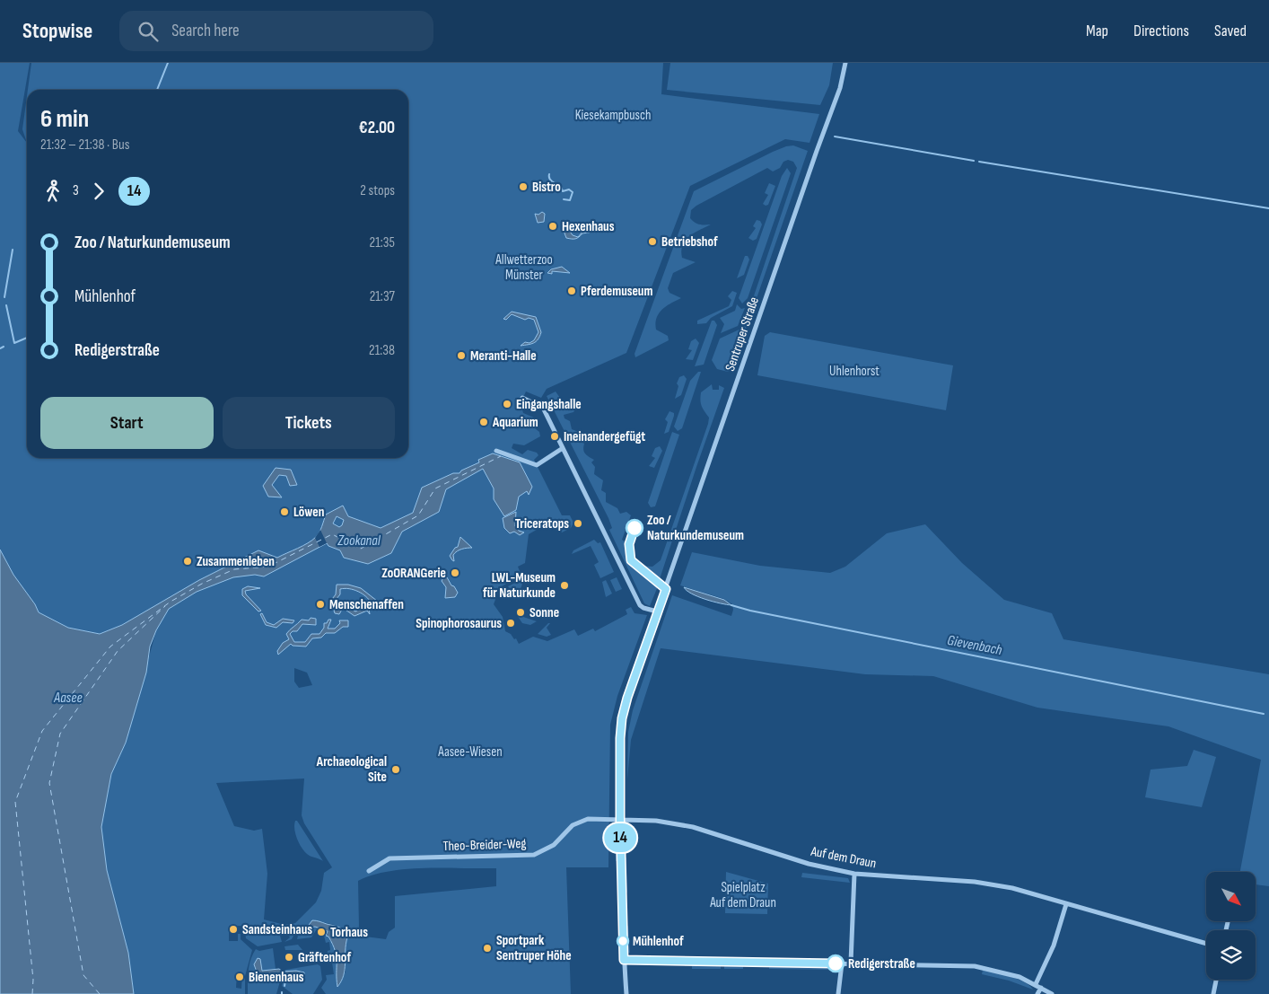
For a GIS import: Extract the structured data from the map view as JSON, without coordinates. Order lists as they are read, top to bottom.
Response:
{
  "streets": {
    "street": ["Sentruper Straße", "Theo-Breider-Weg", "Auf dem Draun"]
  },
  "crossings": [
    ["Sentruper Straße", "Theo-Breider-Weg"],
    ["Sentruper Straße", "Auf dem Draun"],
    ["Theo-Breider-Weg", "Auf dem Draun"]
  ],
  "water": ["Zookanal", "Gievenbach", "Aasee"],
  "parks": [
    "Kiesekampbusch",
    "Allwetterzoo Münster",
    "Uhlenhorst",
    "Aasee-Wiesen",
    "Spielplatz Auf dem Draun"
  ],
  "places": [
    "Bistro",
    "Hexenhaus",
    "Betriebshof",
    "Pferdemuseum",
    "Meranti-Halle",
    "Eingangshalle",
    "Aquarium",
    "Ineinandergefügt",
    "Löwen",
    "Triceratops",
    "Zoo / Naturkundemuseum",
    "Zusammenleben",
    "ZoORANGerie",
    "LWL-Museum für Naturkunde",
    "Menschenaffen",
    "Sonne",
    "Spinophorosaurus",
    "Archaeological Site",
    "Sandsteinhaus",
    "Torhaus",
    "Mühlenhof",
    "Sportpark Sentruper Höhe",
    "Gräftenhof",
    "Redigerstraße",
    "Bienenhaus"
  ],
  "lines": ["bus line 14"],
  "north": "bottom right",
  "page": {
    "header": "Stopwise",
    "search": "Search here",
    "nav": ["Map", "Directions", "Saved"],
    "on_map": "14",
    "heading": ["6 min", "21:32 – 21:38 · Bus", "€2.00"],
    "legs": ["3", "14", "2 stops"],
    "list": [
      {
        "name": "Zoo / Naturkundemuseum",
        "value": "21:35"
      },
      {
        "name": "Mühlenhof",
        "value": "21:37"
      },
      {
        "name": "Redigerstraße",
        "value": "21:38"
      }
    ],
    "buttons": ["Start", "Tickets"]
  }
}
